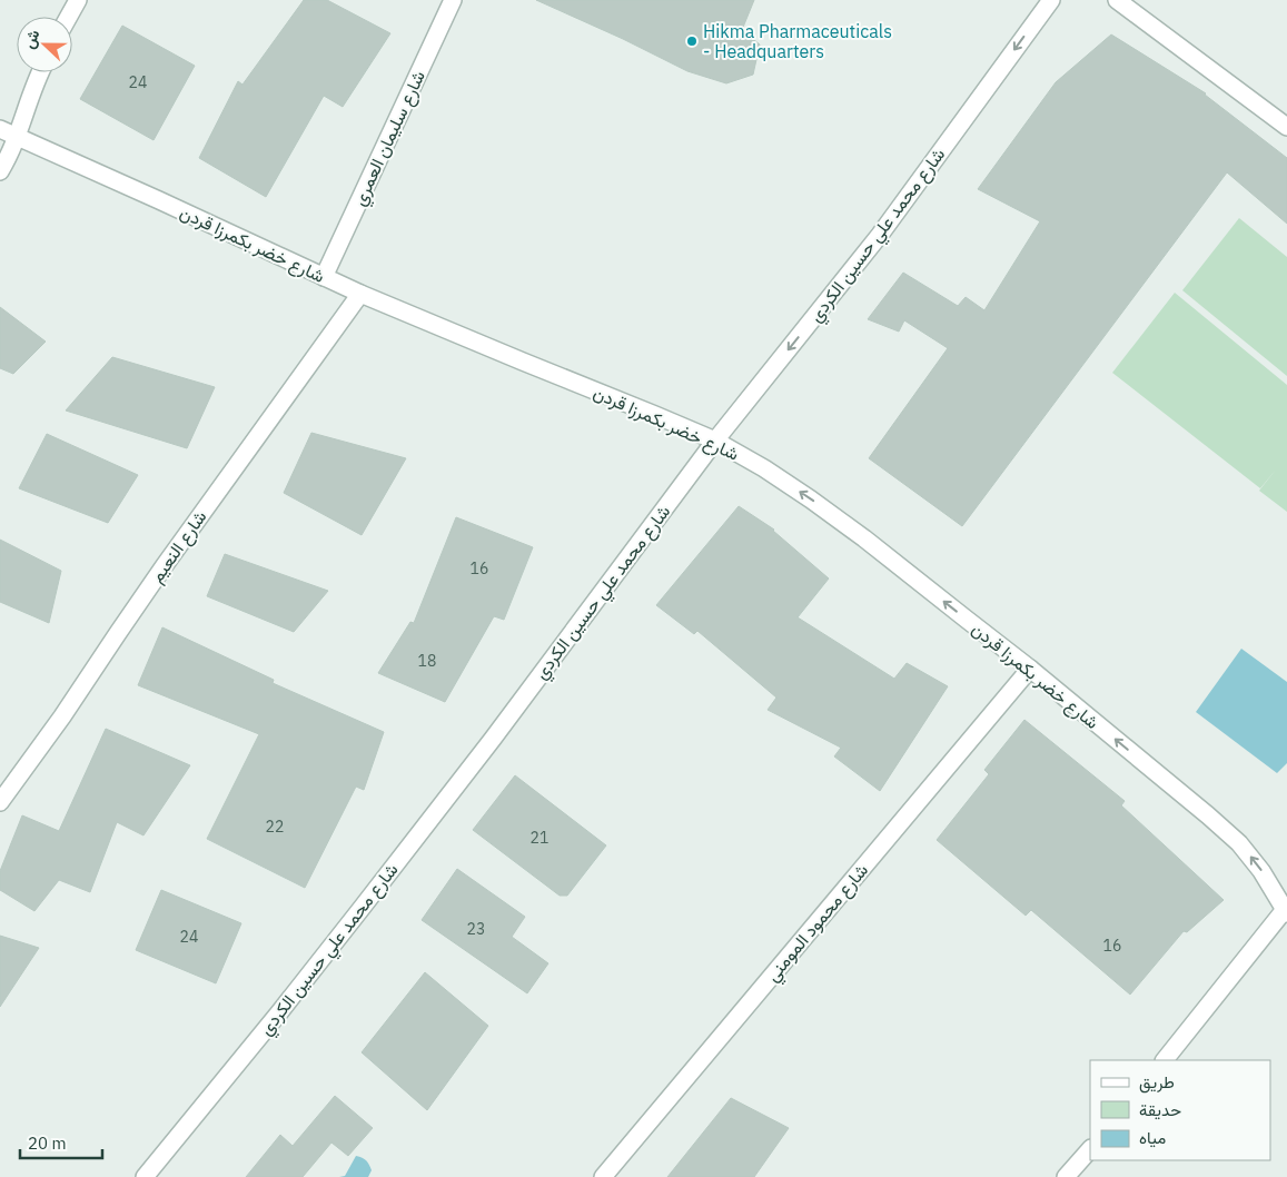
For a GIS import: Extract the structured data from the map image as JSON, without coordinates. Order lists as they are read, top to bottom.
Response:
{
  "streets": {
    "street": [
      "شارع سليمان العمري",
      "شارع محمد علي حسين الكردي",
      "شارع خضر بكمرزا قردن",
      "شارع النعيم",
      "شارع محمود المومني"
    ]
  },
  "crossings": [
    ["شارع سليمان العمري", "شارع خضر بكمرزا قردن"],
    ["شارع محمد علي حسين الكردي", "شارع خضر بكمرزا قردن"],
    ["شارع خضر بكمرزا قردن", "شارع النعيم"],
    ["شارع خضر بكمرزا قردن", "شارع محمود المومني"]
  ],
  "one_way": ["شارع محمد علي حسين الكردي", "شارع خضر بكمرزا قردن"],
  "places": ["Hikma Pharmaceuticals - Headquarters"],
  "house_numbers": [
    "24",
    "16",
    "18",
    "22",
    "21",
    "23",
    "24",
    "16"
  ],
  "legend": ["طريق", "حديقة", "مياه"],
  "scale_bar": "20 m",
  "north": "left"
}
